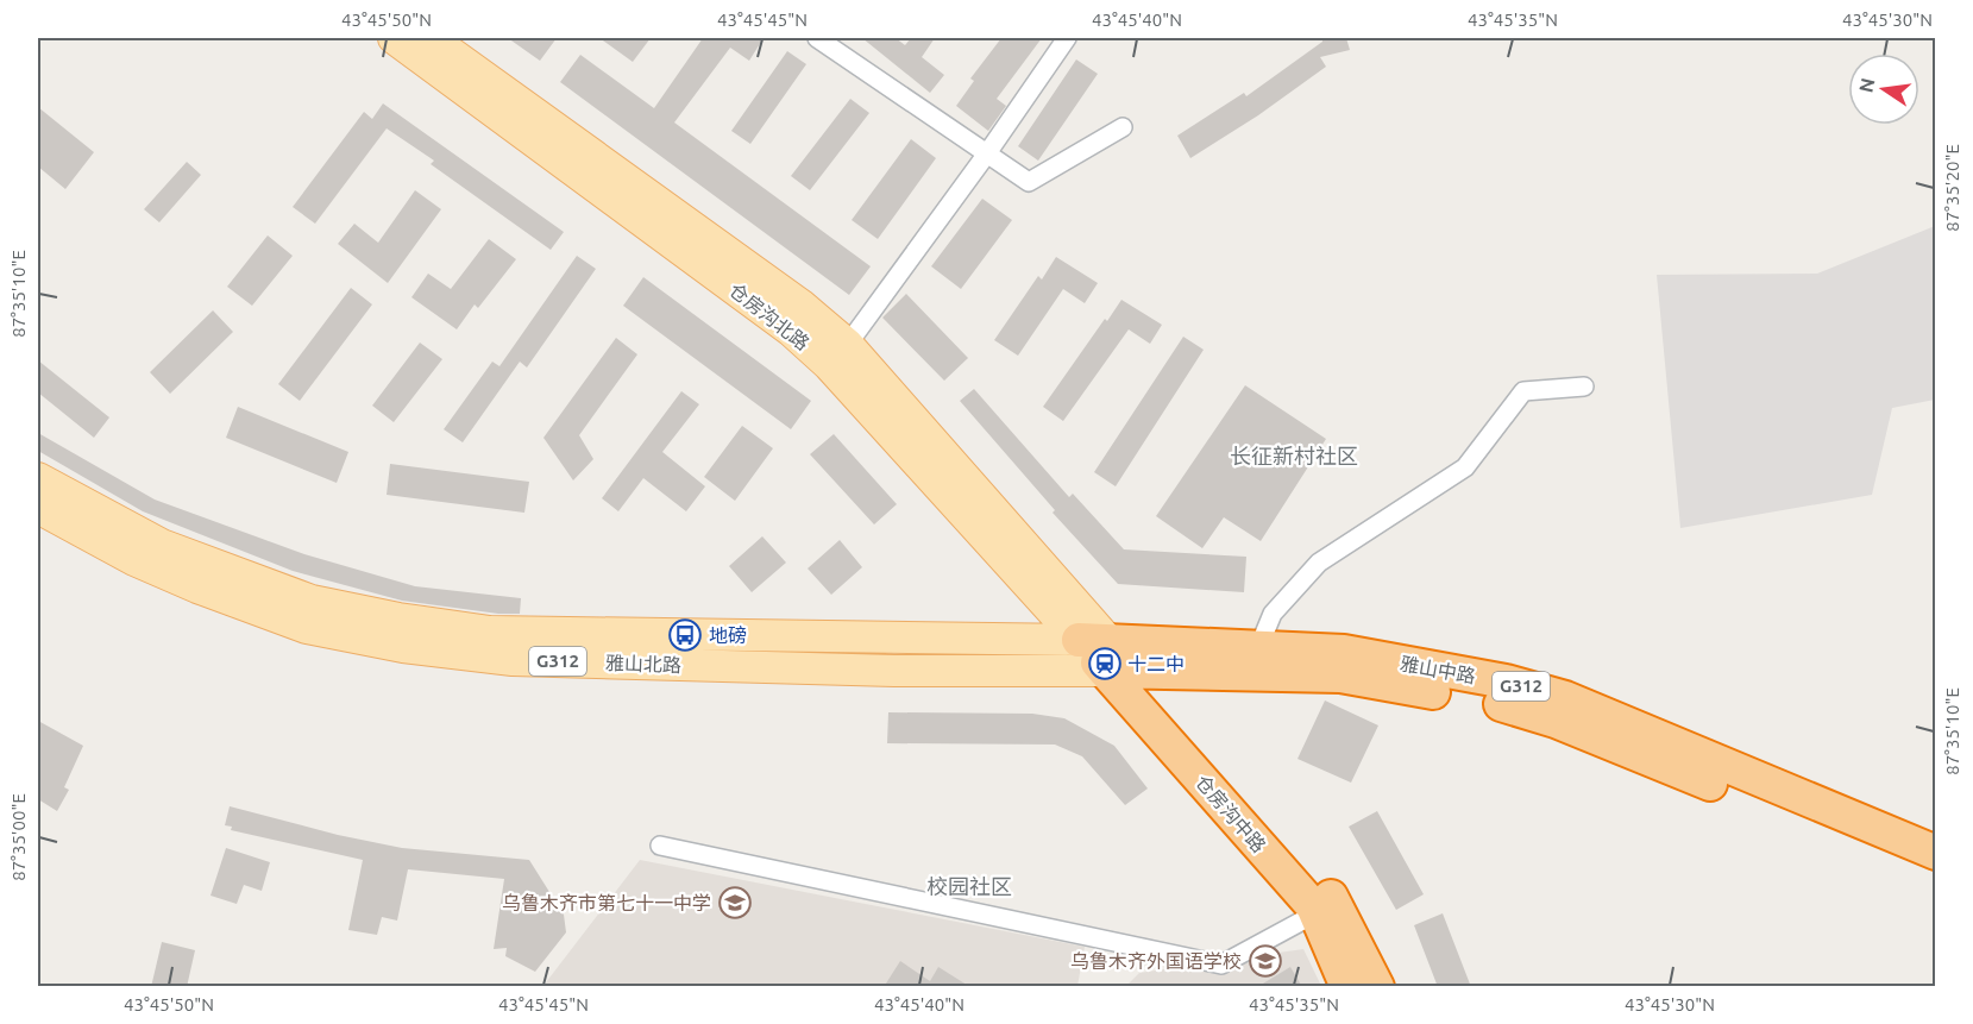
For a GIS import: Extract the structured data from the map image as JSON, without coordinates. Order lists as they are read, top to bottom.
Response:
{
  "streets": {
    "highway": ["G312", "雅山中路", "仓房沟中路"],
    "main road": ["仓房沟北路", "雅山北路"]
  },
  "crossings": [
    ["仓房沟北路", "雅山北路"],
    ["仓房沟北路", "雅山中路"],
    ["仓房沟北路", "仓房沟中路"],
    ["雅山北路", "雅山中路"],
    ["雅山北路", "仓房沟中路"],
    ["雅山中路", "仓房沟中路"]
  ],
  "districts": ["长征新村社区", "校园社区"],
  "places": {
    "bus stop": ["地磅"],
    "station": ["十二中"],
    "school or university": ["乌鲁木齐市第七十一中学", "乌鲁木齐外国语学校"]
  },
  "north": "left",
  "coordinates": [
    "43°45'50\"N",
    "43°45'45\"N",
    "43°45'40\"N",
    "43°45'35\"N",
    "43°45'30\"N",
    "87°35'20\"E",
    "87°35'10\"E",
    "87°35'00\"E"
  ]
}
